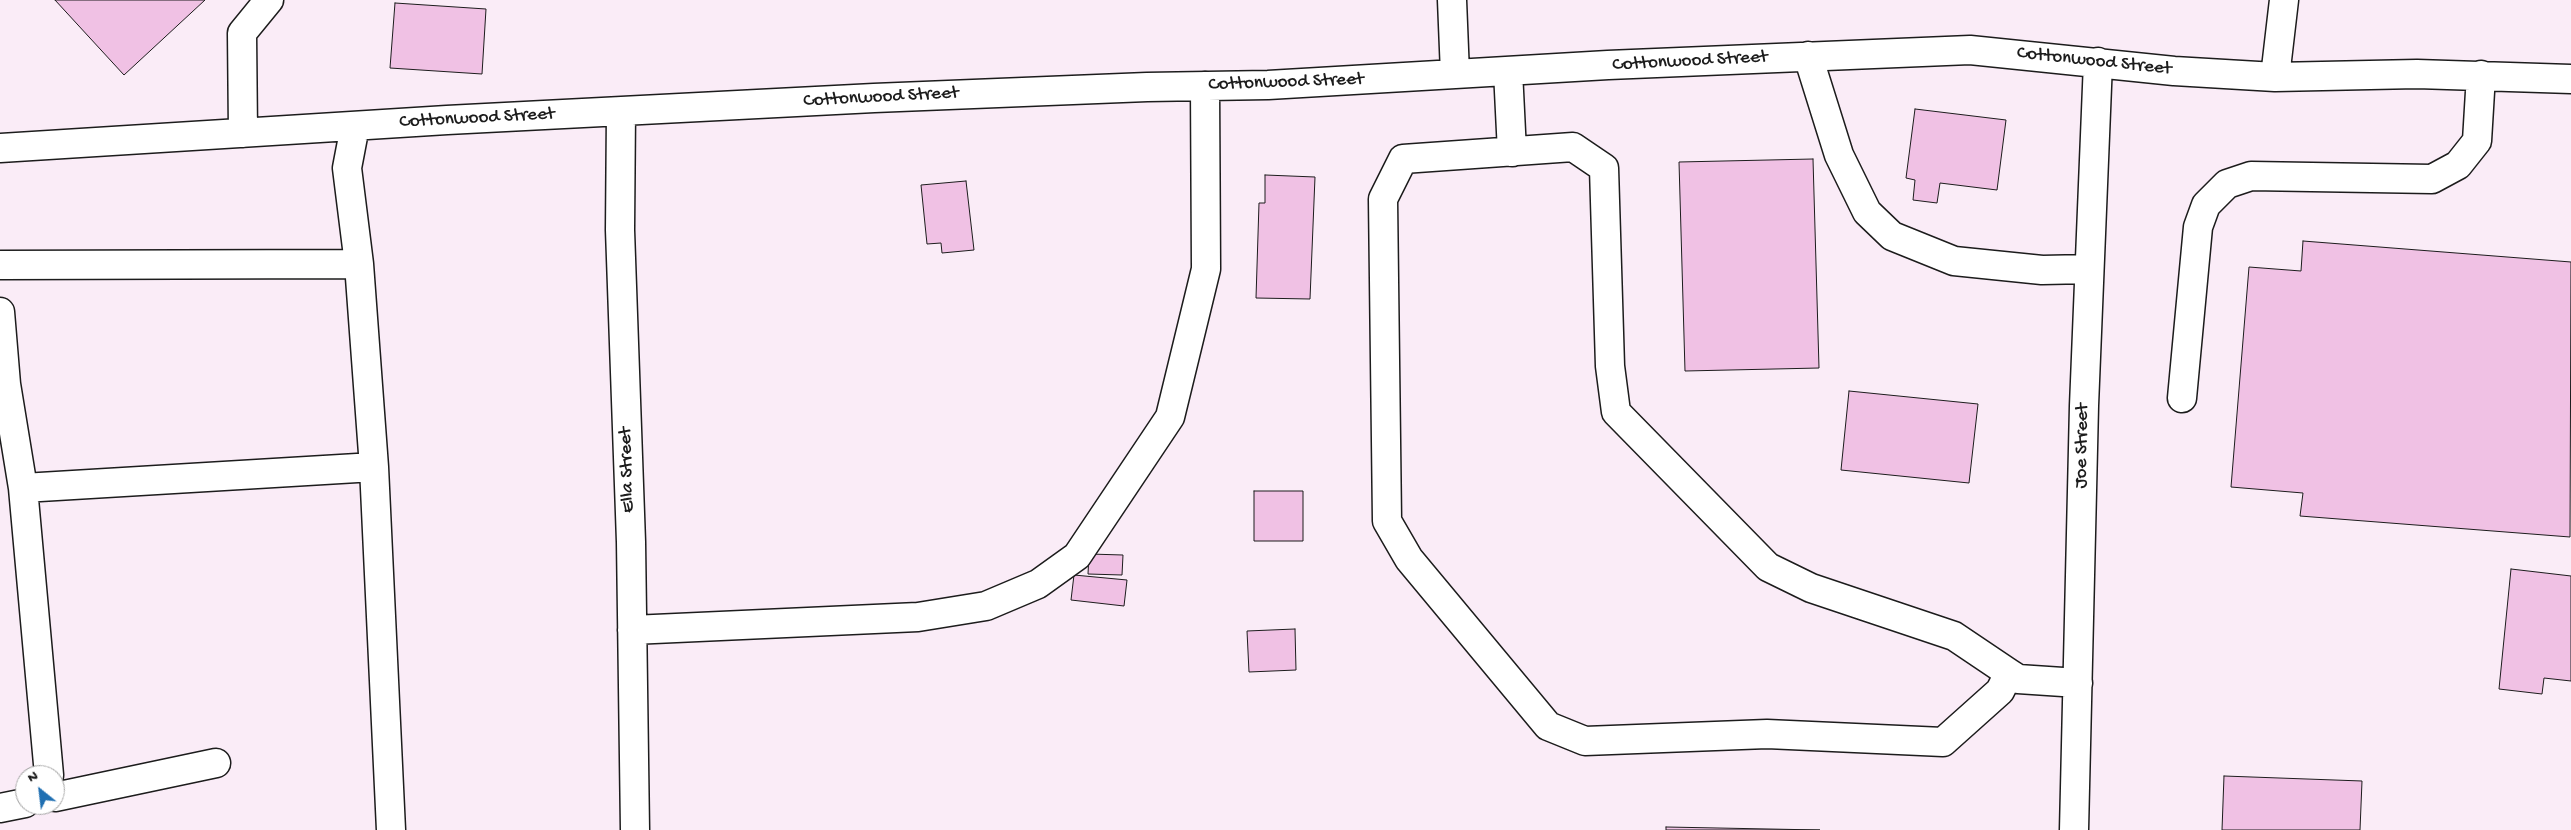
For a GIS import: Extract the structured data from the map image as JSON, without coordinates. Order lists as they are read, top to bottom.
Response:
{
  "streets": {
    "street": ["Cottonwood Street", "Joe Street", "Ella Street"]
  },
  "crossings": [
    ["Cottonwood Street", "Joe Street"],
    ["Cottonwood Street", "Ella Street"]
  ],
  "north": "top left"
}
